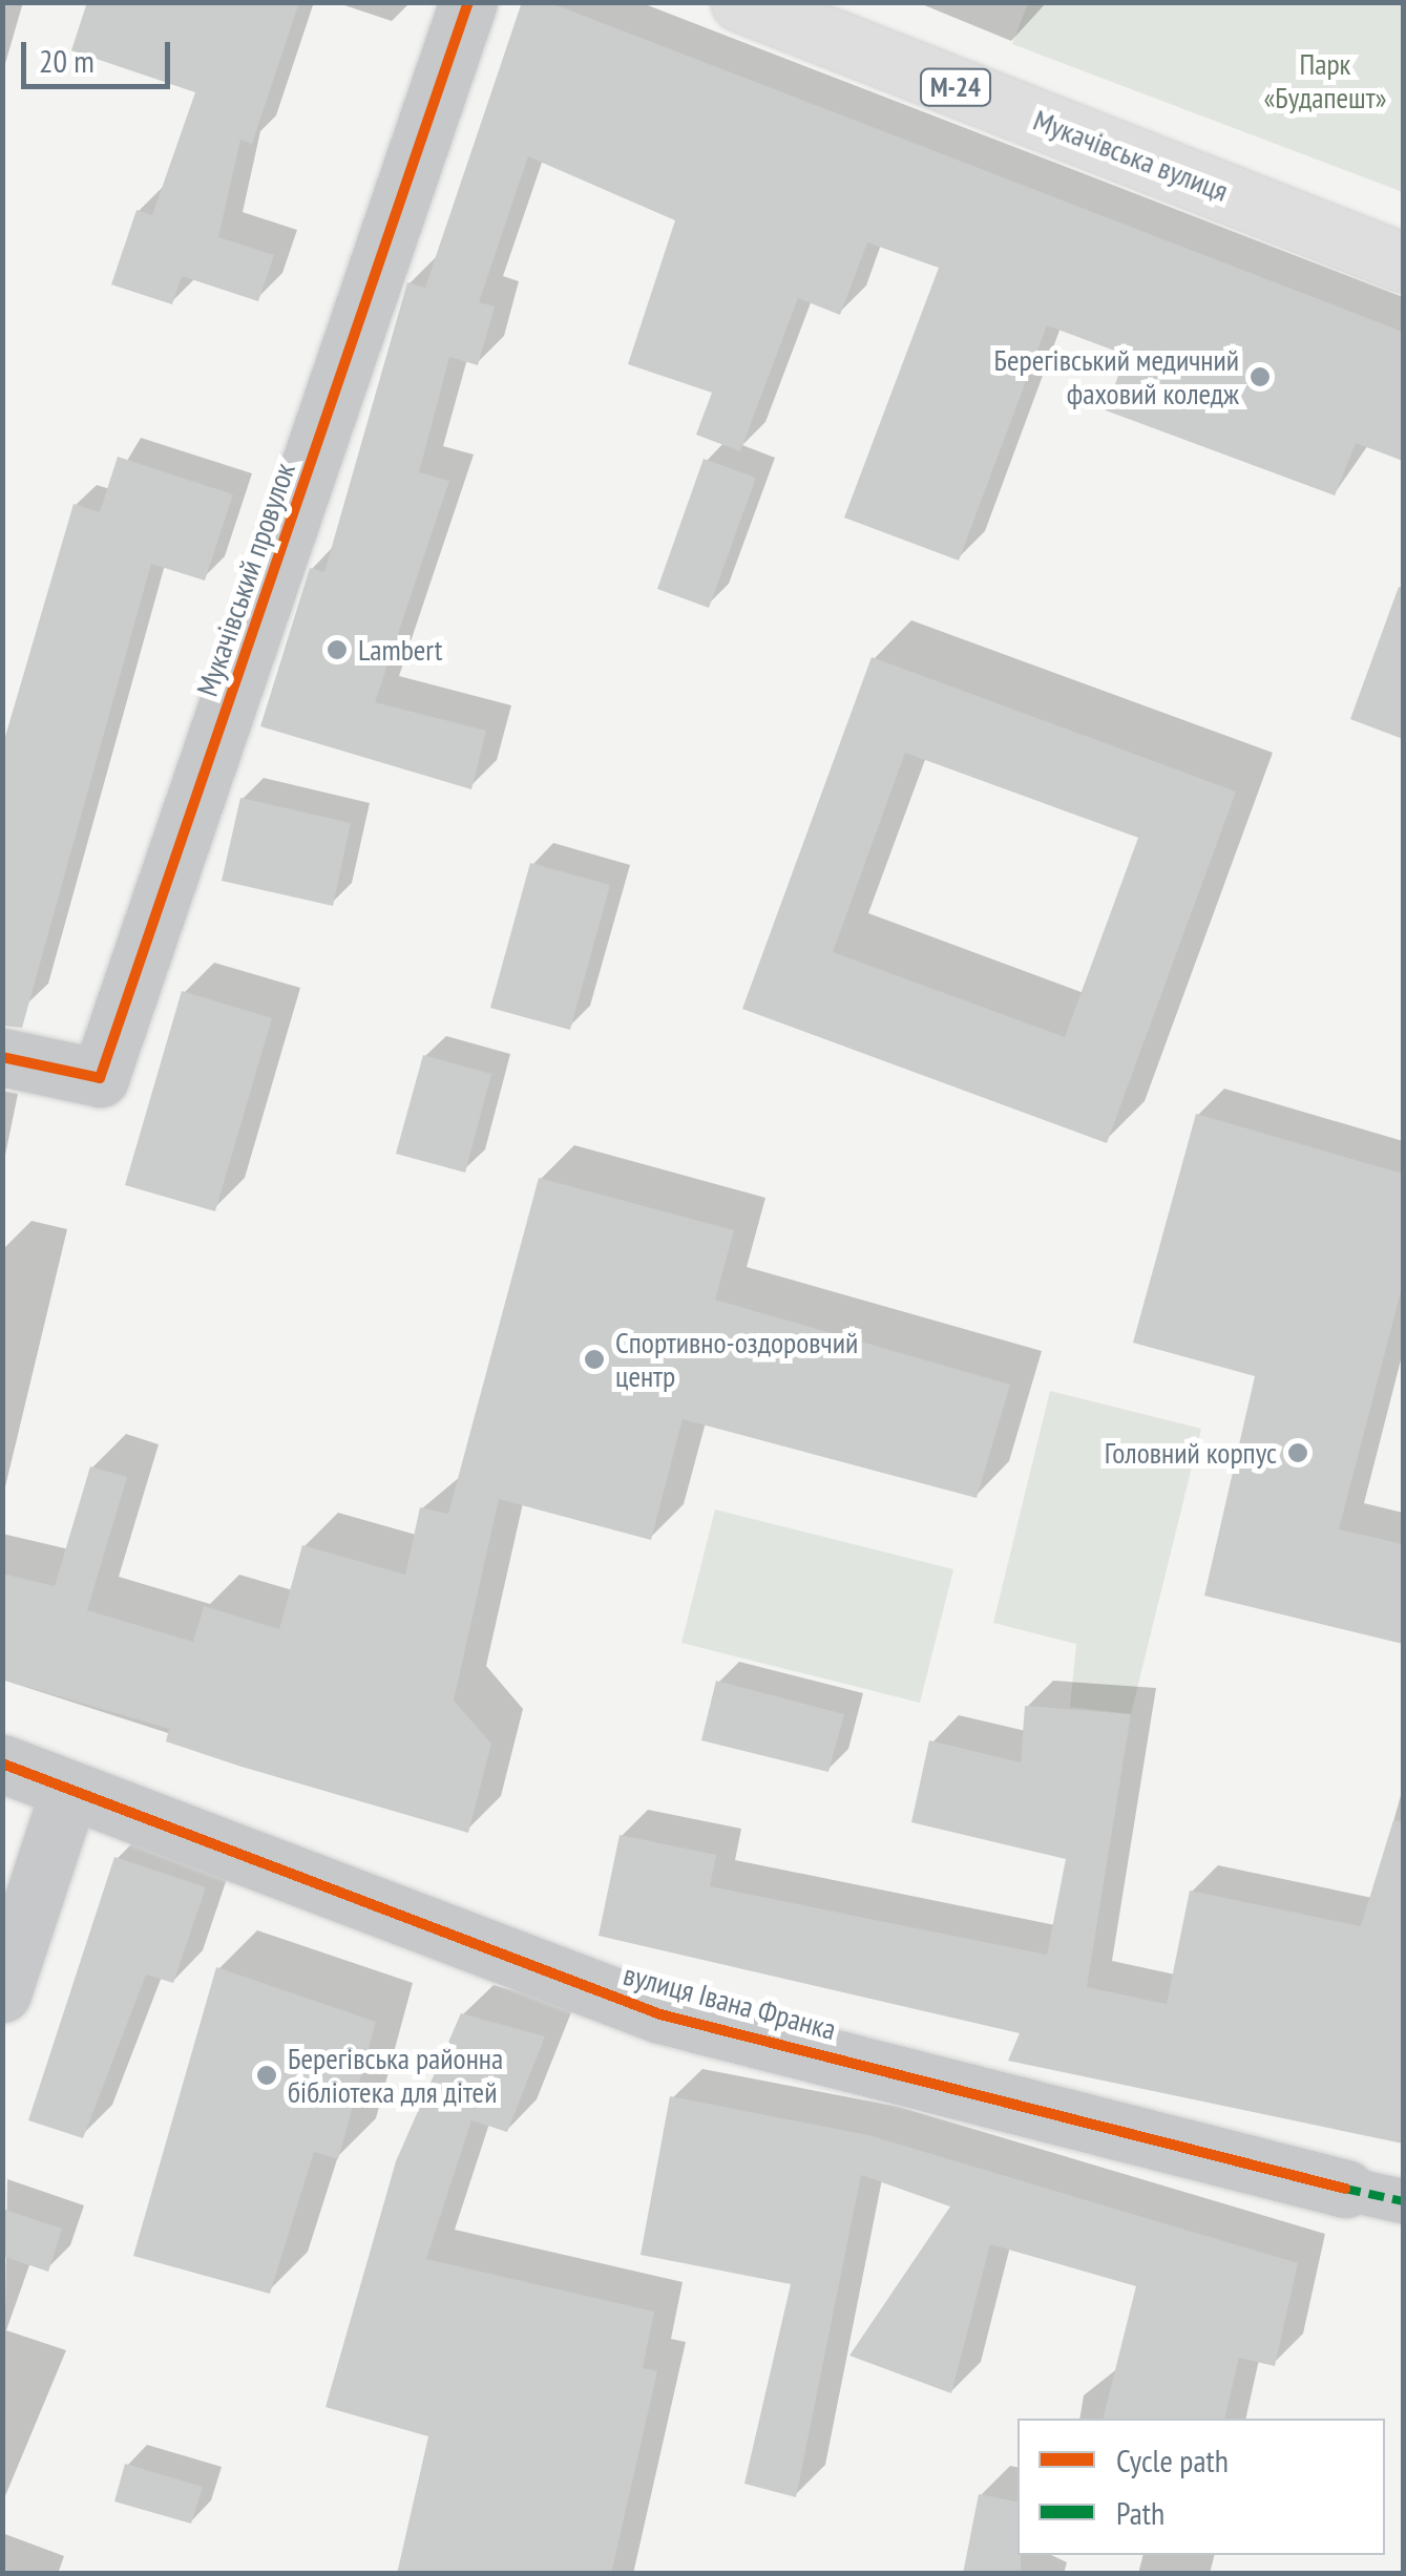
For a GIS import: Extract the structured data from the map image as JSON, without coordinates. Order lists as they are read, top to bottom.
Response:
{
  "streets": {
    "highway": ["М-24", "Мукачівська вулиця"],
    "street": ["Мукачівський провулок", "вулиця Івана Франка"]
  },
  "parks": ["Парк «Будапешт»"],
  "places": [
    "Берегівський медичний фаховий коледж",
    "Lambert",
    "Спортивно-оздоровчий центр",
    "Головний корпус",
    "Берегівська районна бібліотека для дітей"
  ],
  "legend": ["Cycle path", "Path"],
  "scale_bar": "20 m"
}
